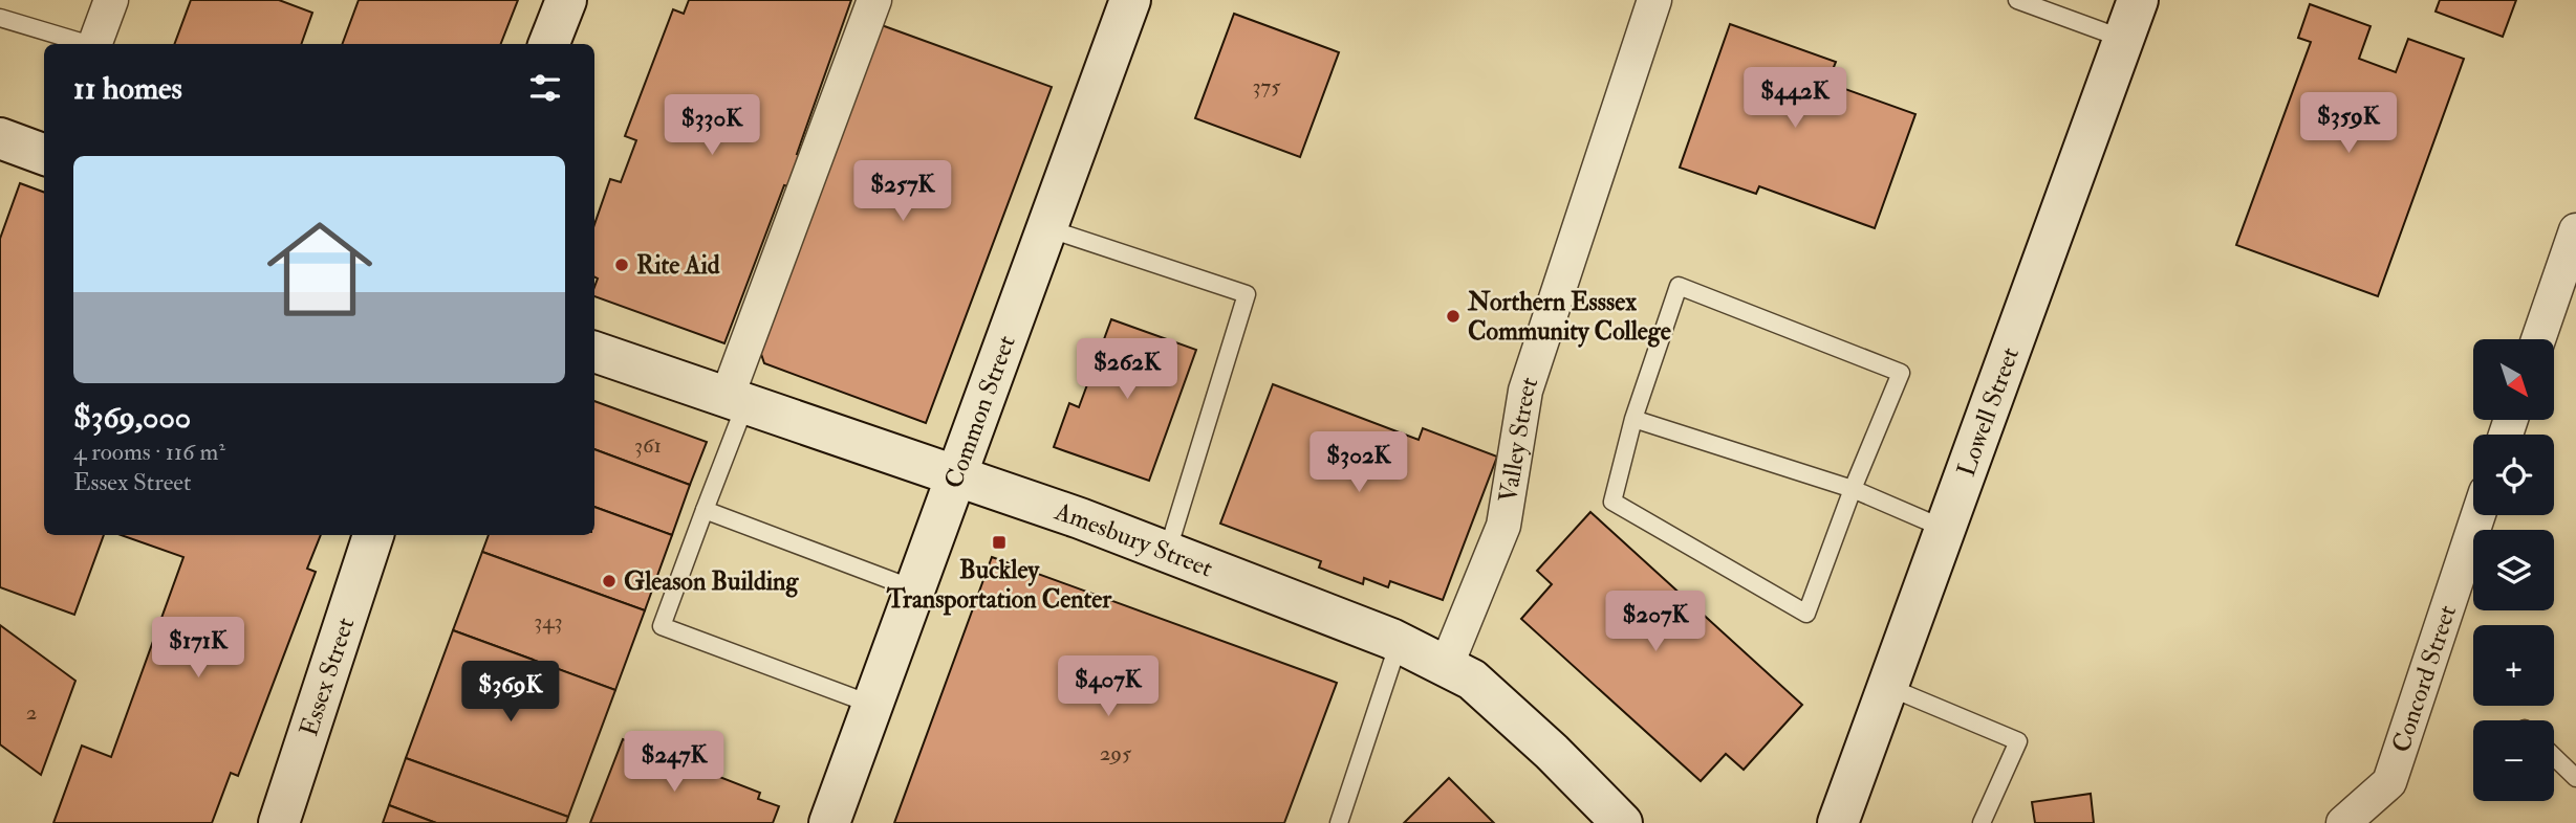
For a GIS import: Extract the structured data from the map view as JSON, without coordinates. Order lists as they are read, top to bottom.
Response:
{
  "streets": {
    "main road": [
      "Common Street",
      "Lowell Street",
      "Amesbury Street",
      "Essex Street"
    ],
    "street": ["Valley Street", "Concord Street"]
  },
  "crossings": [
    ["Common Street", "Amesbury Street"],
    ["Valley Street", "Amesbury Street"]
  ],
  "places": {
    "other": ["Rite Aid", "Northern Esssex Community College", "Gleason Building"],
    "transit": ["Buckley Transportation Center"]
  },
  "house_numbers": [
    "375",
    "361",
    "343",
    "2",
    "295"
  ],
  "north": "bottom right",
  "page": {
    "heading": "11 homes",
    "price": [
      "$442K",
      "$359K",
      "$330K",
      "$257K",
      "$262K",
      "$302K",
      "$207K",
      "$171K",
      "$407K",
      "$369K",
      "$247K"
    ],
    "list": [
      {
        "name": "$369,000",
        "note": "4 rooms · 116 m² · Essex Street"
      }
    ],
    "map_buttons": ["+", "−"]
  }
}
